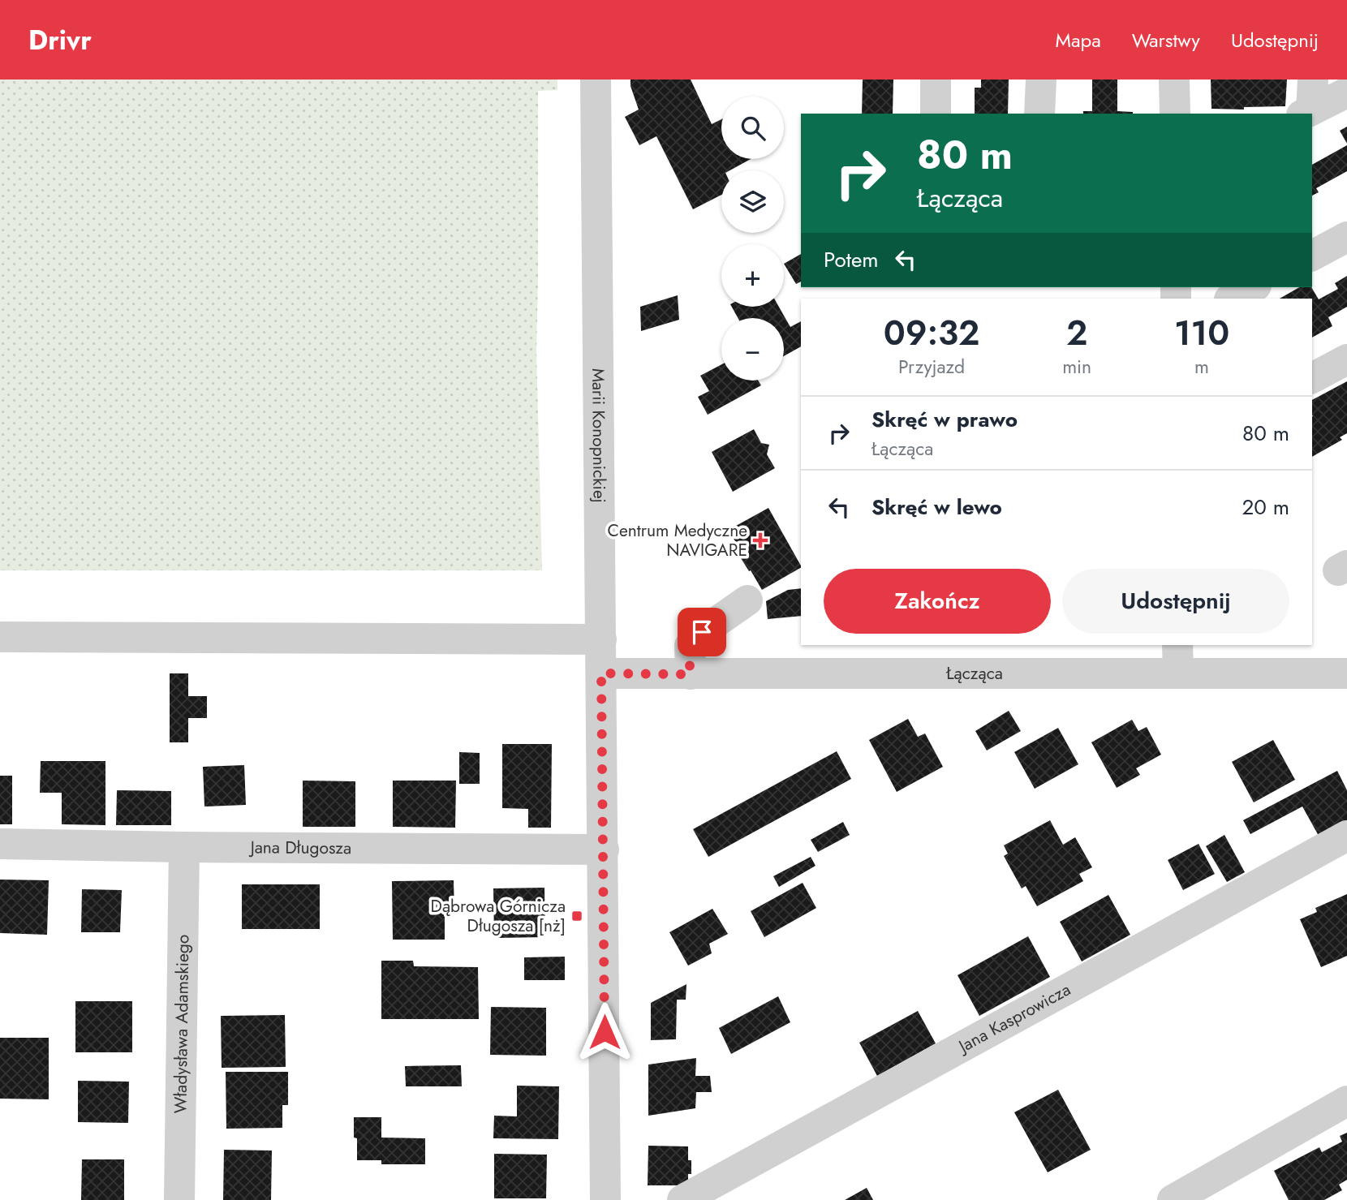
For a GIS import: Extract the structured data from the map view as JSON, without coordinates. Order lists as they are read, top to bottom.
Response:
{
  "streets": {
    "street": [
      "Marii Konopnickiej",
      "Łącząca",
      "Jana Długosza",
      "Jana Kasprowicza",
      "Władysława Adamskiego"
    ]
  },
  "crossings": [
    ["Marii Konopnickiej", "Łącząca"],
    ["Marii Konopnickiej", "Jana Długosza"],
    ["Jana Długosza", "Władysława Adamskiego"]
  ],
  "places": {
    "health": ["Centrum Medyczne NAVIGARE"],
    "transit": ["Dąbrowa Górnicza Długosza [nż]"]
  },
  "page": {
    "header": "Drivr",
    "nav": ["Mapa", "Warstwy", "Udostępnij"],
    "map_buttons": ["+", "−"],
    "turn": ["80 m", "Łącząca"],
    "then": "Potem",
    "eta": [
      "09:32",
      "Przyjazd",
      "2",
      "min",
      "110",
      "m"
    ],
    "list": [
      {
        "name": "Skręć w prawo",
        "note": "Łącząca",
        "value": "80 m"
      },
      {
        "name": "Skręć w lewo",
        "value": "20 m"
      }
    ],
    "buttons": ["Zakończ", "Udostępnij"]
  }
}
